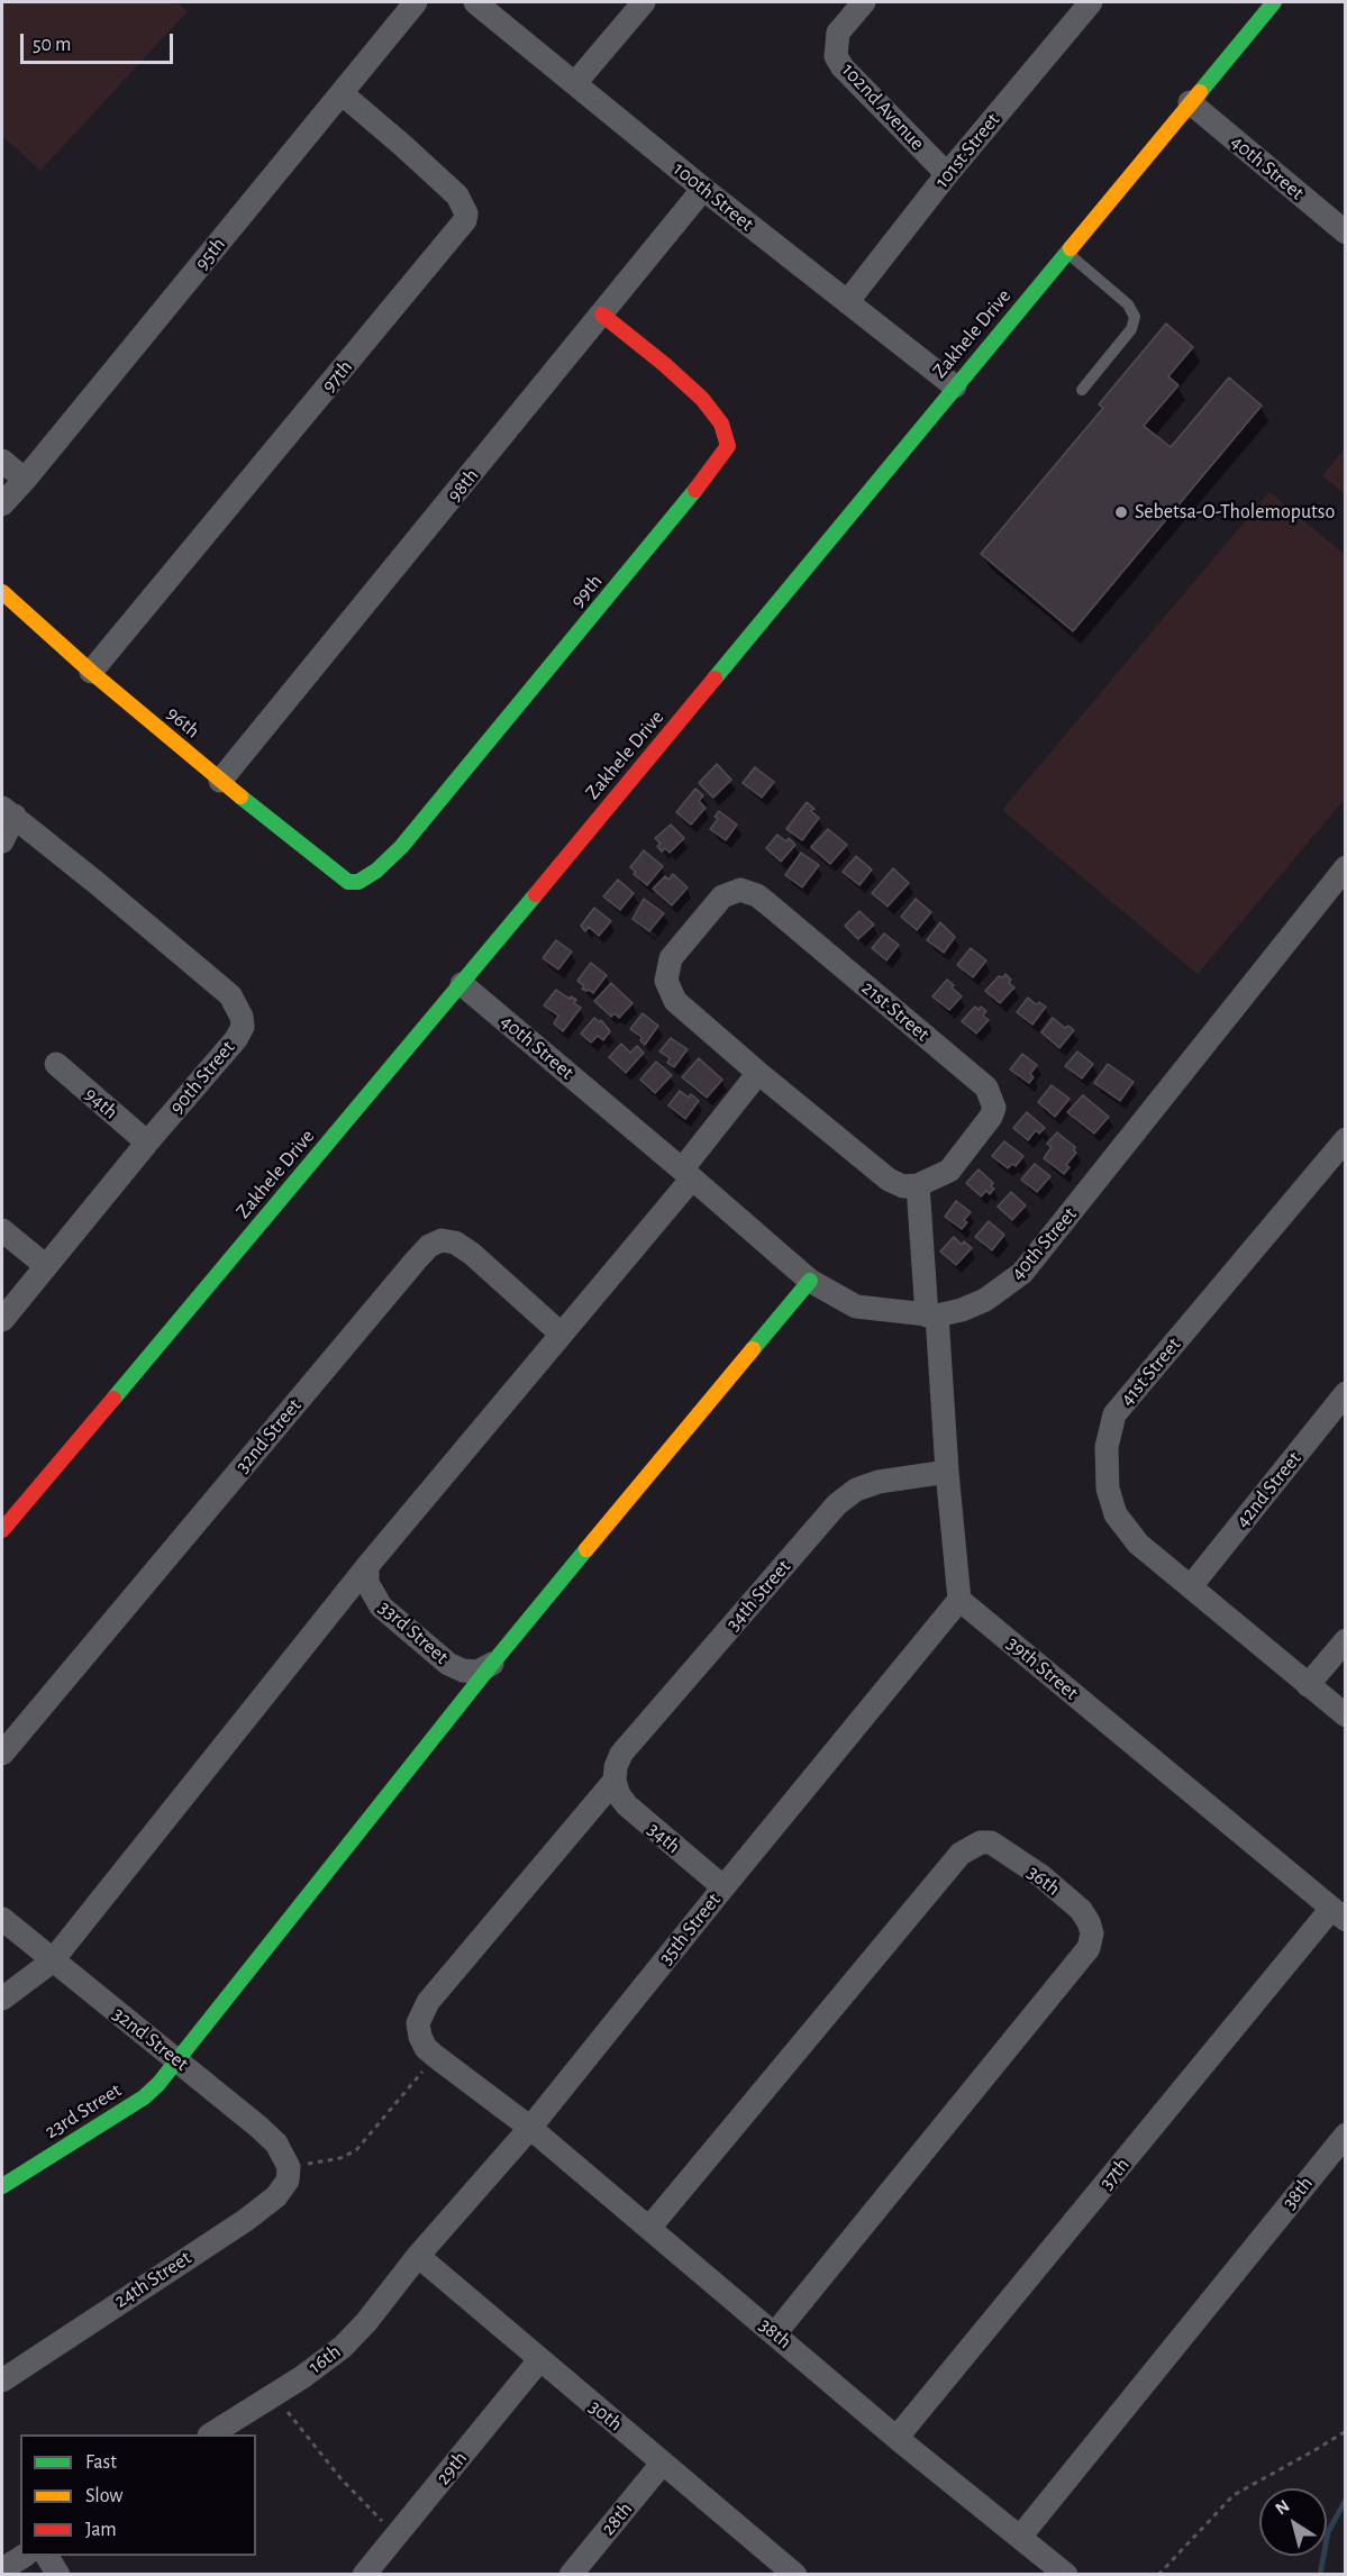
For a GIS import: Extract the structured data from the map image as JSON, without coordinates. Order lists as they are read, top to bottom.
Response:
{
  "streets": {
    "street": [
      "102nd Avenue",
      "101st Street",
      "40th Street",
      "100th Street",
      "95th",
      "Zakhele Drive",
      "97th",
      "98th",
      "99th",
      "96th",
      "21st Street",
      "90th Street",
      "94th",
      "41st Street",
      "32nd Street",
      "42nd Street",
      "34th Street",
      "33rd Street",
      "39th Street",
      "34th",
      "36th",
      "35th Street",
      "23rd Street",
      "37th",
      "38th",
      "24th Street",
      "16th",
      "30th",
      "29th",
      "28th"
    ]
  },
  "crossings": [
    ["102nd Avenue", "101st Street"],
    ["101st Street", "100th Street"],
    ["40th Street", "Zakhele Drive"],
    ["100th Street", "Zakhele Drive"],
    ["100th Street", "98th"],
    ["95th", "97th"],
    ["97th", "96th"],
    ["98th", "99th"],
    ["98th", "96th"],
    ["99th", "96th"],
    ["90th Street", "94th"],
    ["41st Street", "42nd Street"],
    ["32nd Street", "23rd Street"],
    ["32nd Street", "24th Street"],
    ["34th Street", "34th"],
    ["33rd Street", "23rd Street"],
    ["39th Street", "35th Street"],
    ["39th Street", "37th"],
    ["34th", "35th Street"],
    ["36th", "38th"],
    ["35th Street", "38th"],
    ["35th Street", "16th"],
    ["35th Street", "30th"],
    ["37th", "38th"],
    ["16th", "30th"],
    ["30th", "29th"],
    ["30th", "28th"]
  ],
  "places": ["Sebetsa-O-Tholemoputso"],
  "legend": ["Fast", "Slow", "Jam"],
  "scale_bar": "50 m",
  "north": "top left"
}
